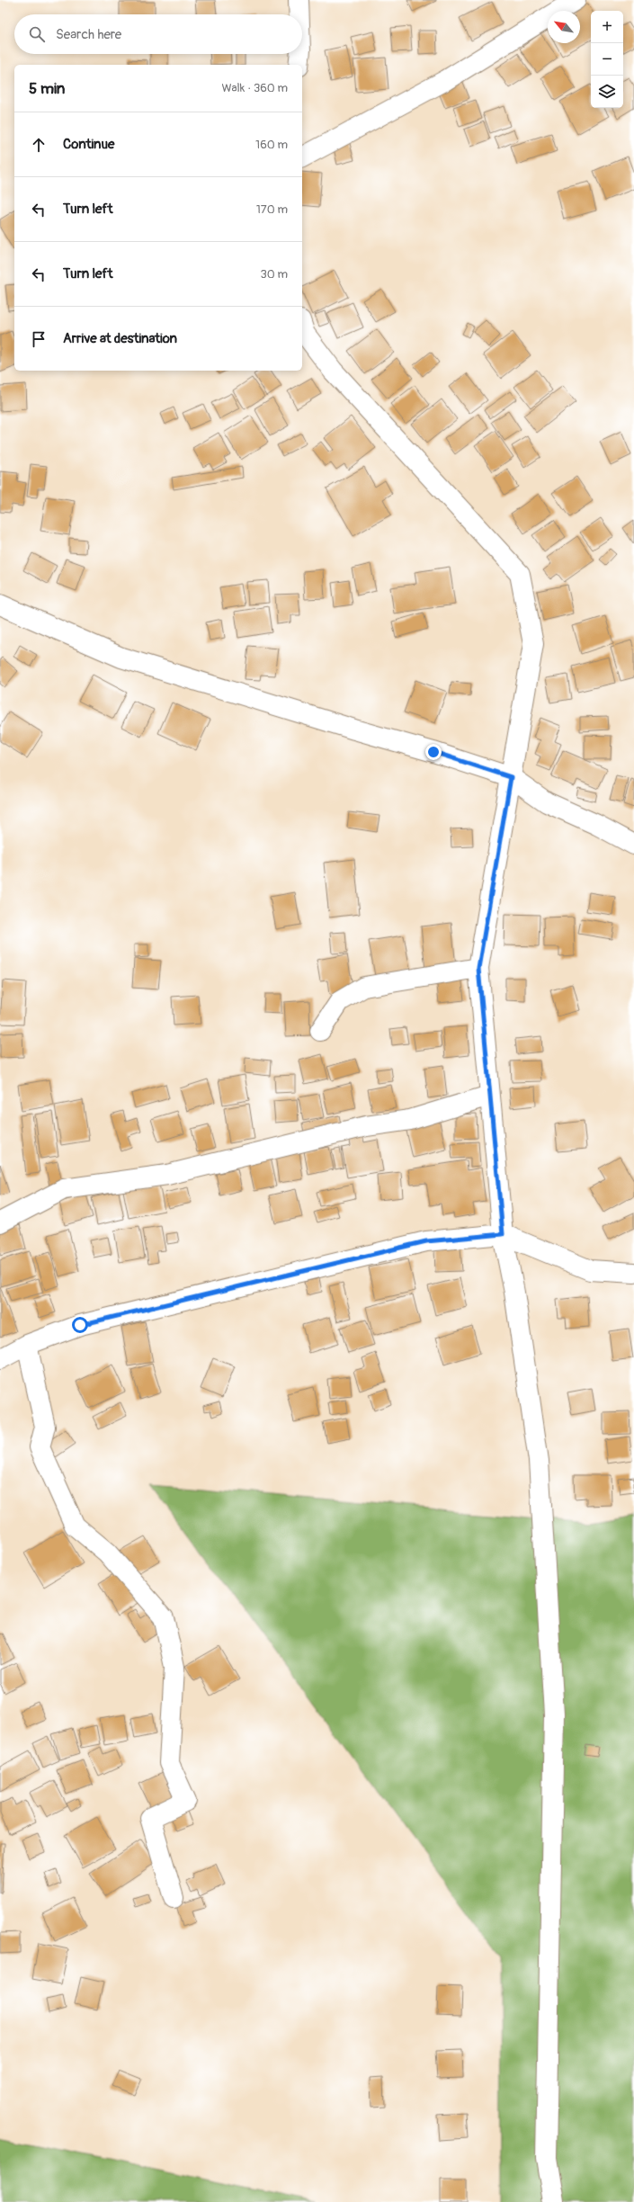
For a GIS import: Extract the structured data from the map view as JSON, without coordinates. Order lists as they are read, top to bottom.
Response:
{
  "north": "top left",
  "page": {
    "map_buttons": ["+", "−"],
    "search": "Search here",
    "heading": ["5 min", "Walk · 360 m"],
    "list": [
      ["Continue", "160 m"],
      ["Turn left", "170 m"],
      ["Turn left", "30 m"],
      "Arrive at destination"
    ]
  }
}
